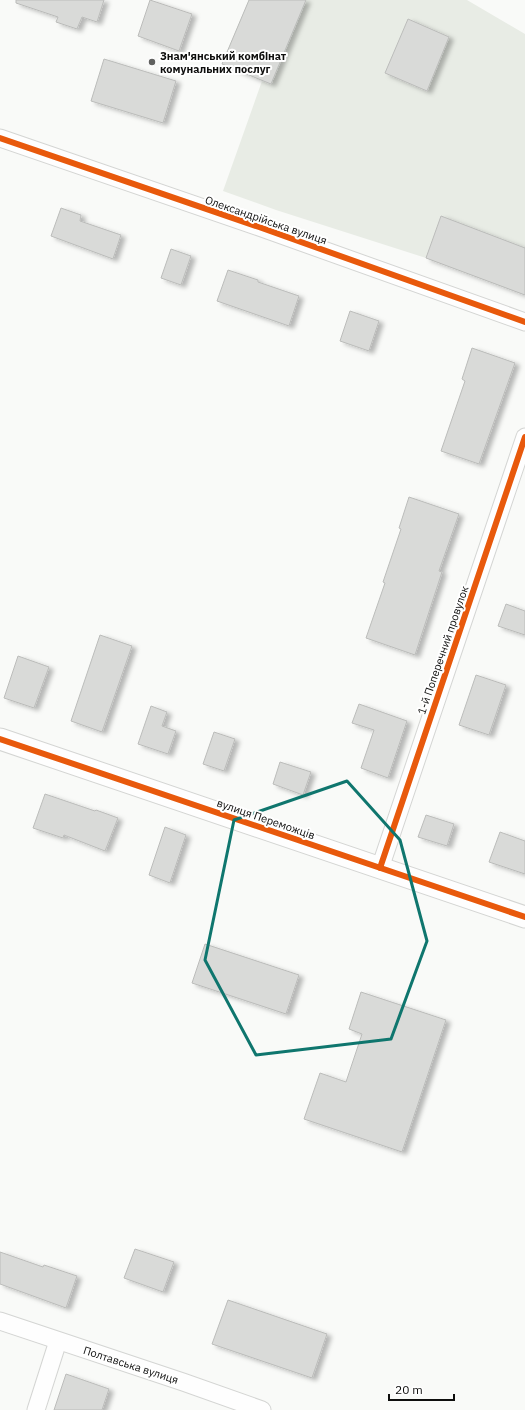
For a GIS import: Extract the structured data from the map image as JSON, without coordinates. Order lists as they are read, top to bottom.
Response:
{
  "streets": {
    "street": [
      "Олександрійська вулиця",
      "1-й Поперечний провулок",
      "вулиця Переможців",
      "Полтавська вулиця"
    ]
  },
  "crossings": [
    ["1-й Поперечний провулок", "вулиця Переможців"]
  ],
  "places": ["Знам'янський комбінат комунальних послуг"],
  "scale_bar": "20 m"
}
